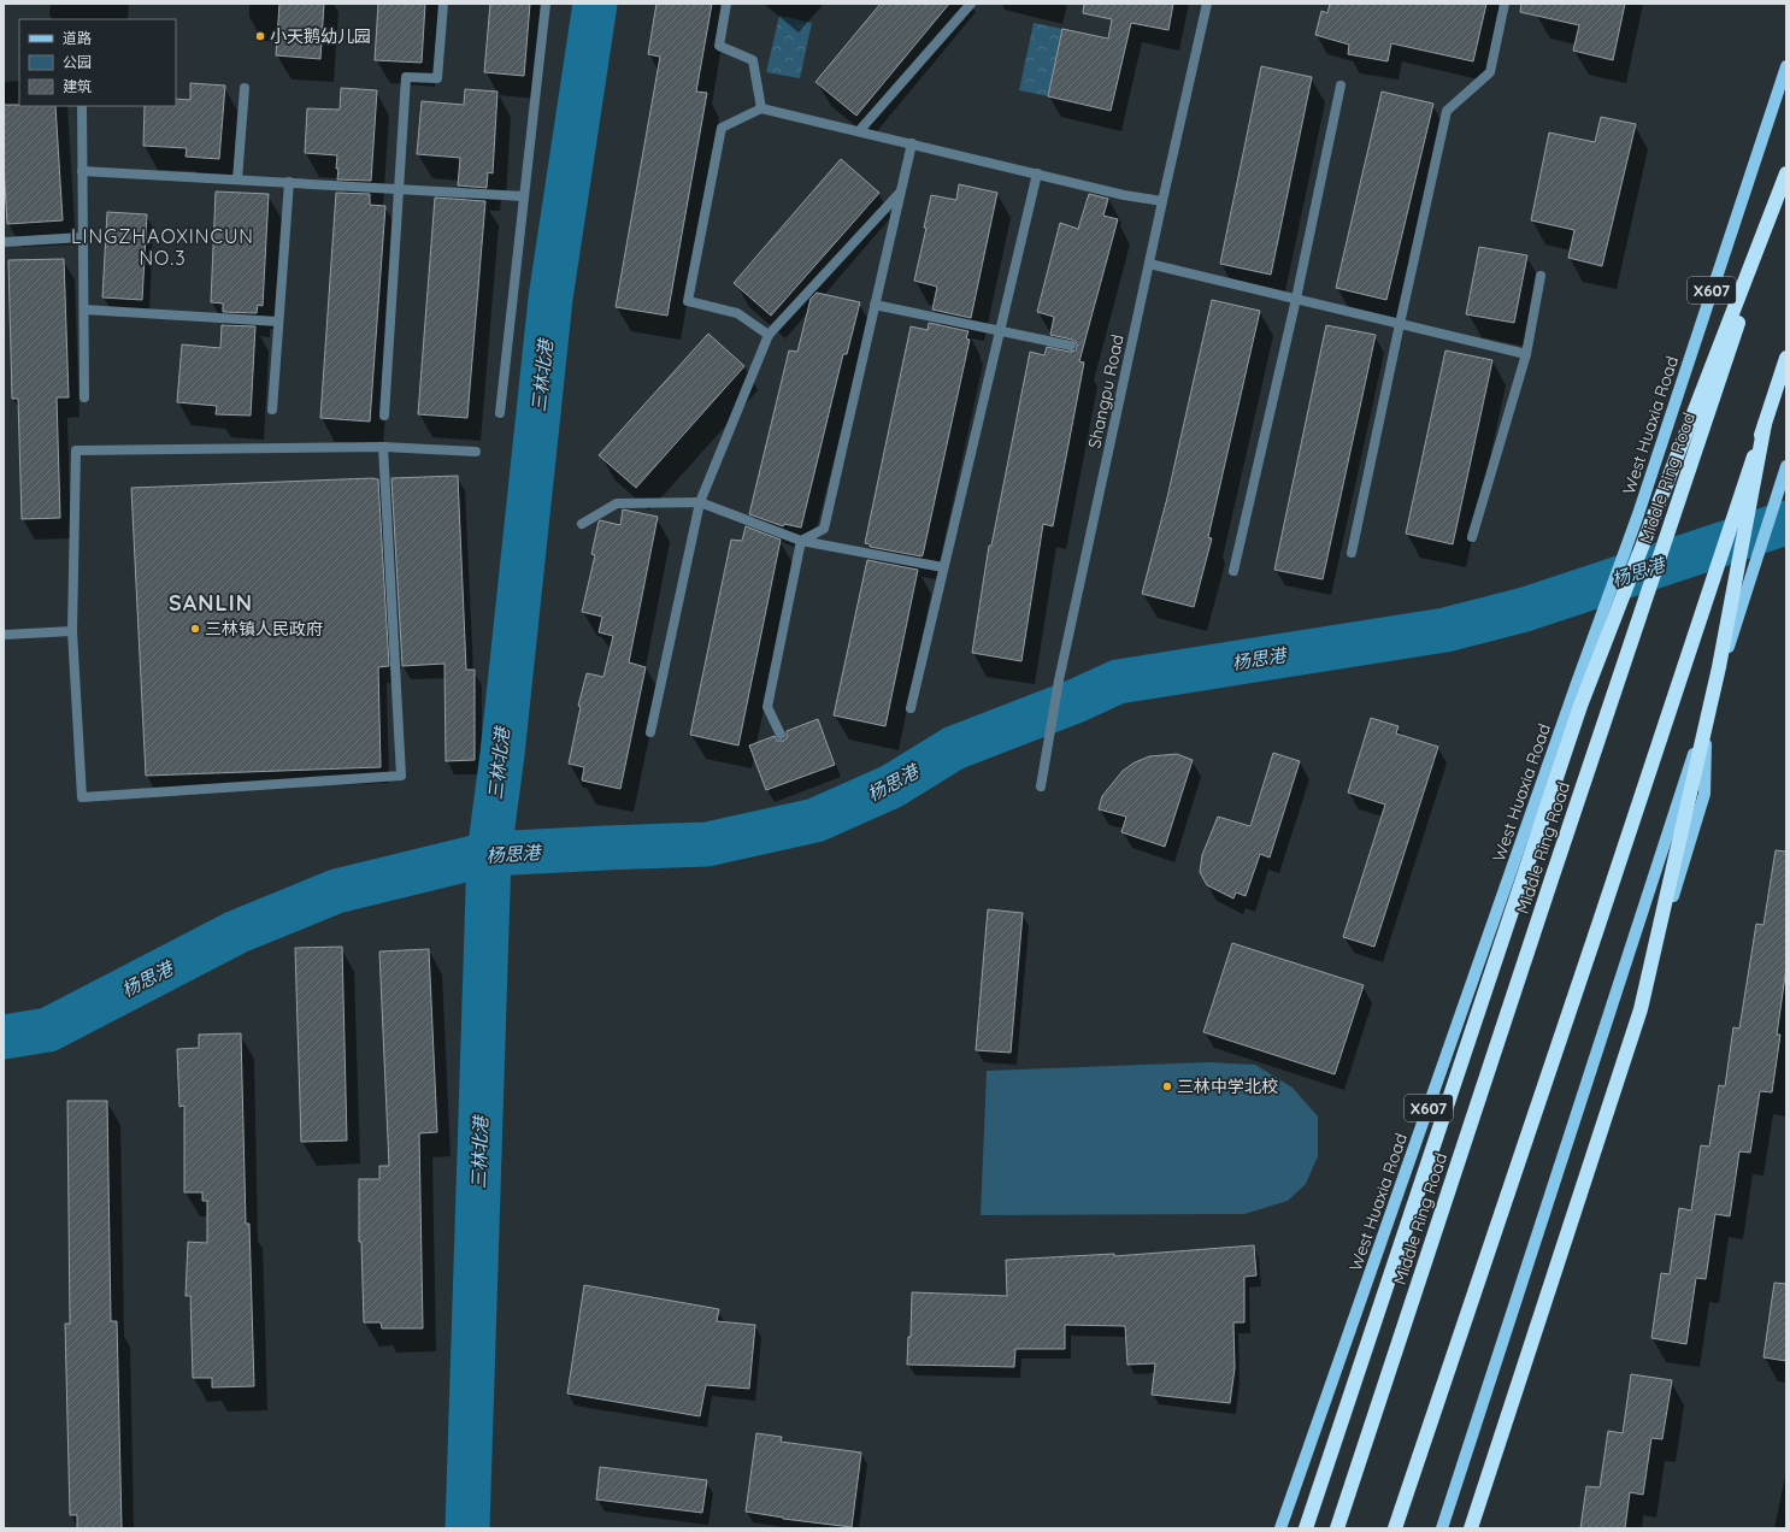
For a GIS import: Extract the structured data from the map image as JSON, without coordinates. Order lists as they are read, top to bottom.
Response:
{
  "streets": {
    "highway": ["Middle Ring Road"],
    "main road": ["X607", "West Huaxia Road"],
    "street": ["Shangpu Road"]
  },
  "districts": ["LINGZHAOXINCUN NO.3", "SANLIN"],
  "water": ["三林北港", "杨思港"],
  "places": ["小天鹅幼儿园", "三林镇人民政府", "三林中学北校"],
  "legend": ["道路", "公园", "建筑"]
}
